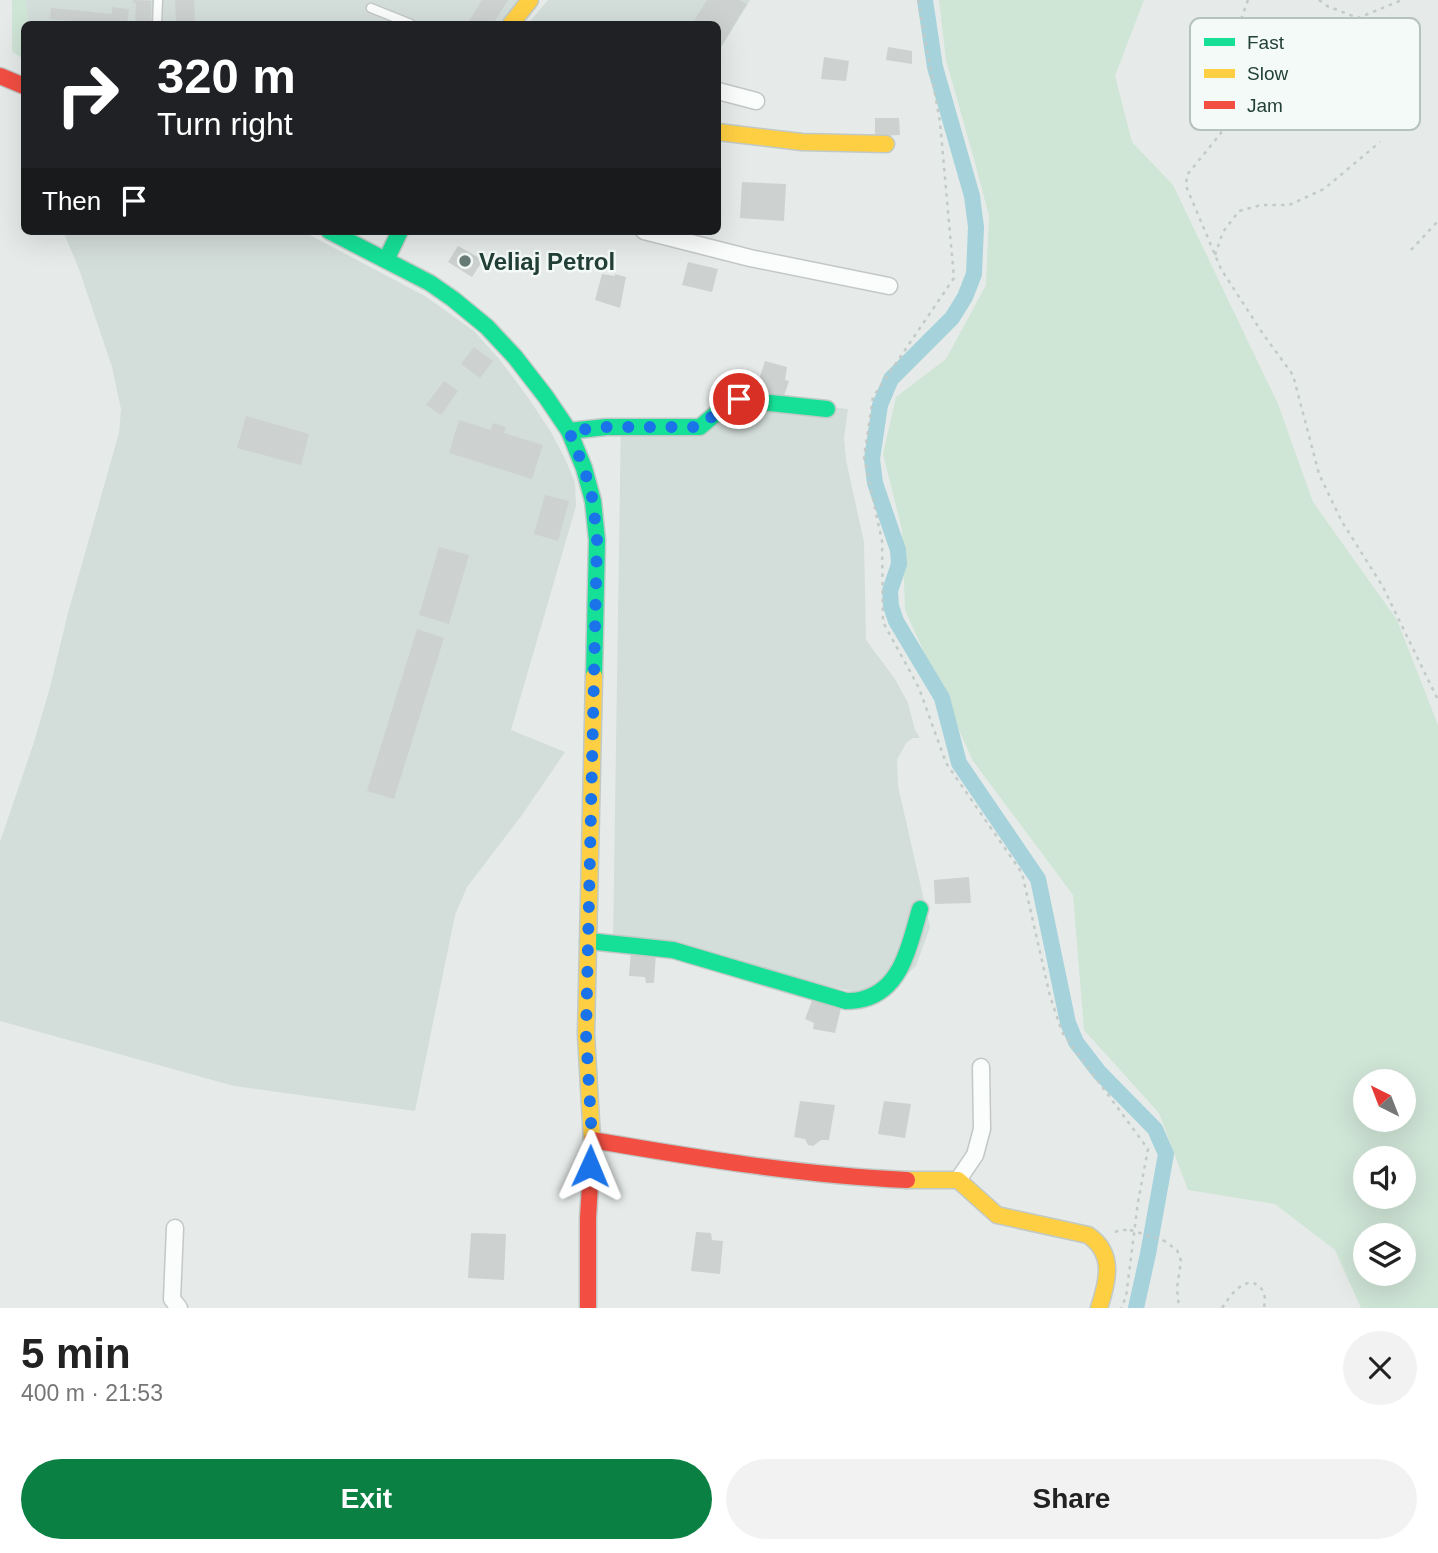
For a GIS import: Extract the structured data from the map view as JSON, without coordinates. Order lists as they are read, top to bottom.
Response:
{
  "places": ["Veliaj Petrol"],
  "legend": ["Fast", "Slow", "Jam"],
  "north": "top left",
  "page": {
    "turn": ["320 m", "Turn right"],
    "then": "Then",
    "heading": ["5 min", "400 m · 21:53"],
    "buttons": ["Exit", "Share"]
  }
}
